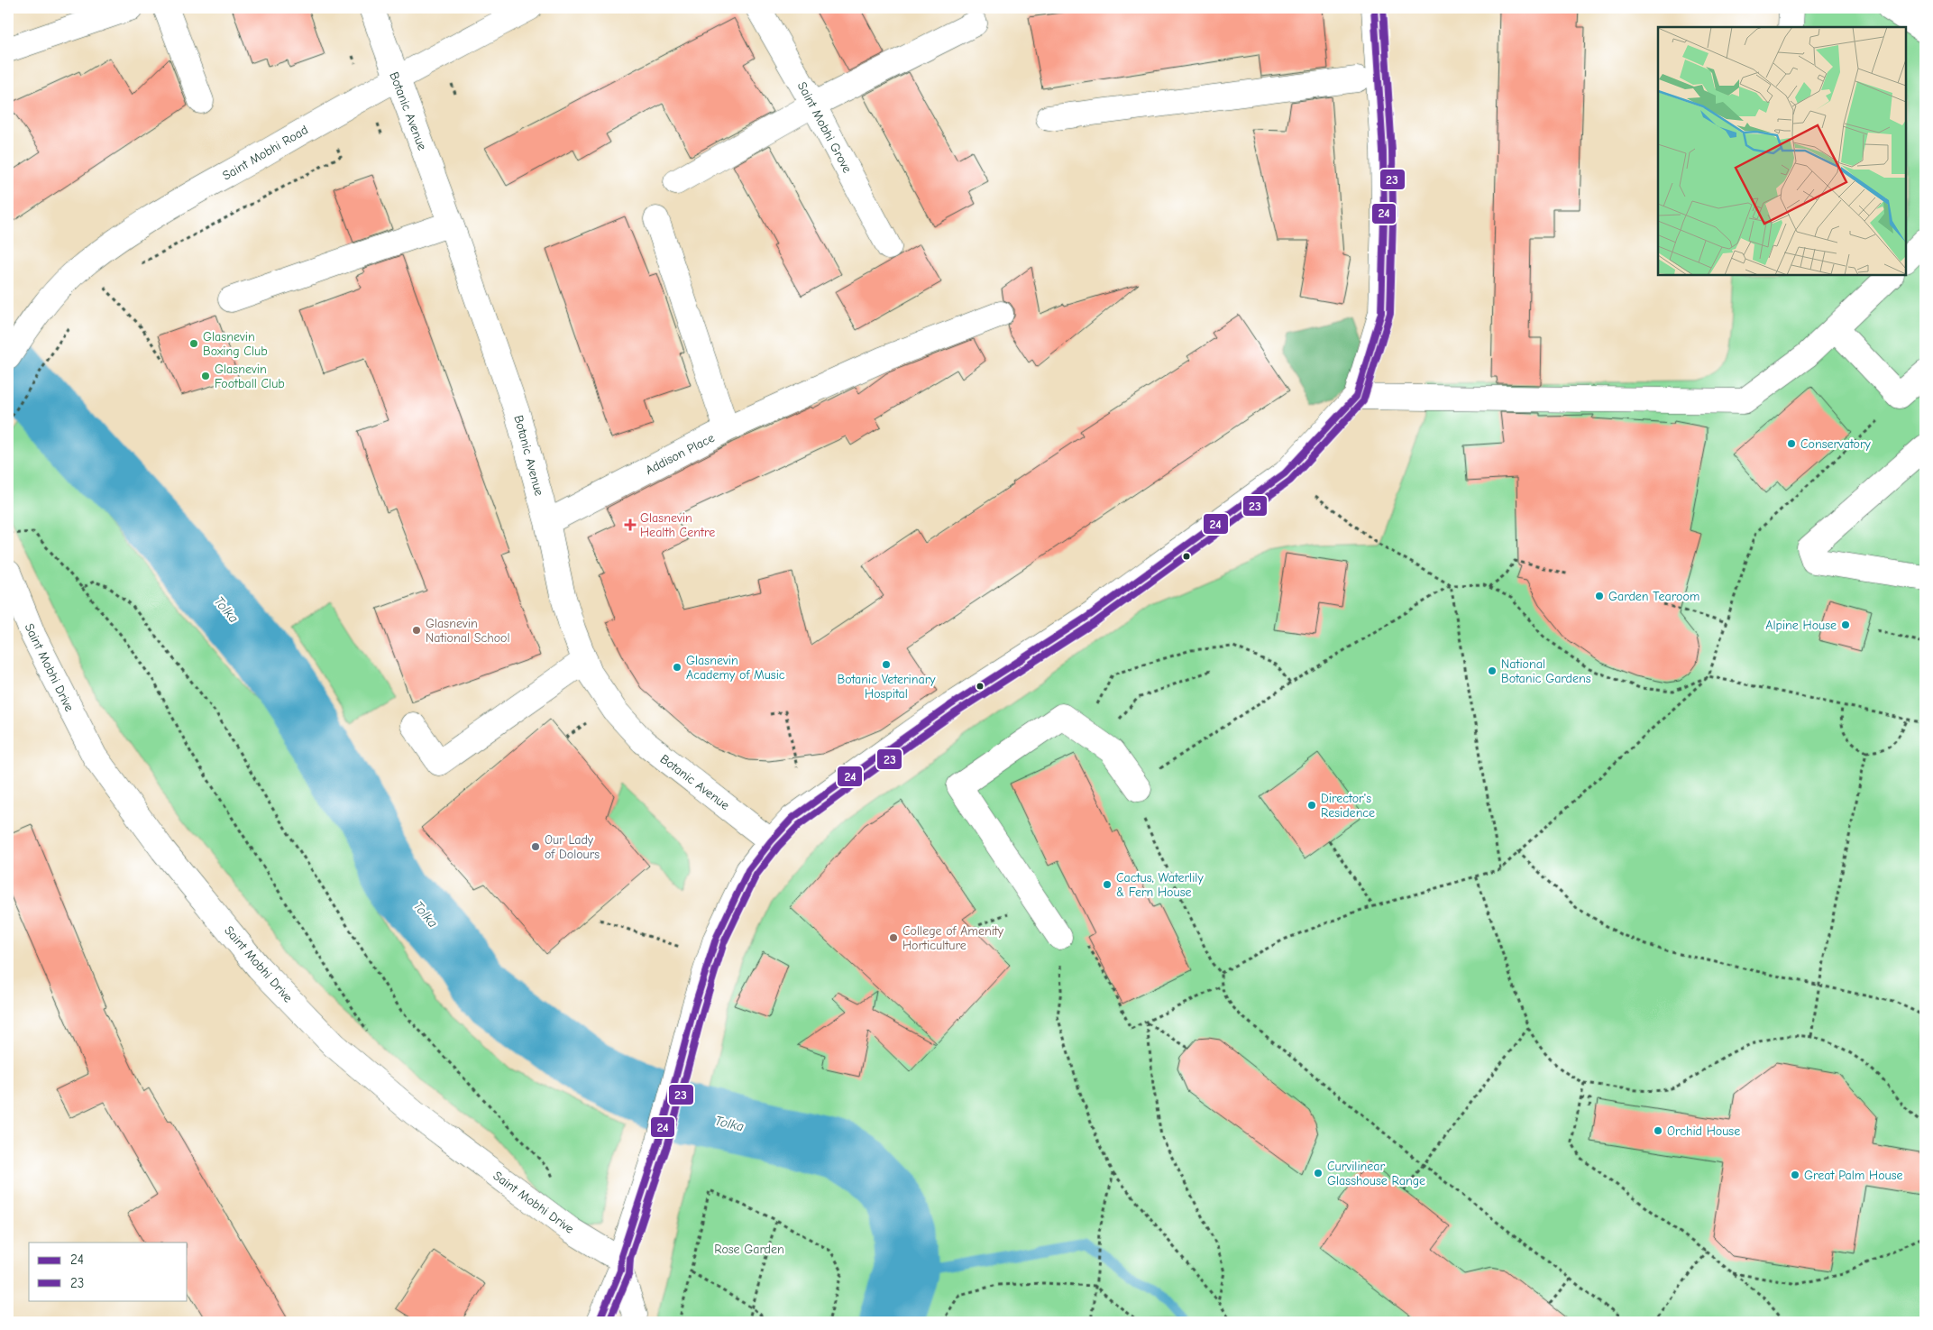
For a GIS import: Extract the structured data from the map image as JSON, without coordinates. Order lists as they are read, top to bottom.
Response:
{
  "streets": {
    "street": [
      "Botanic Avenue",
      "Saint Mobhi Grove",
      "Saint Mobhi Road",
      "Addison Place",
      "Saint Mobhi Drive"
    ]
  },
  "crossings": [
    ["Botanic Avenue", "Saint Mobhi Road"],
    ["Botanic Avenue", "Addison Place"]
  ],
  "water": ["Tolka"],
  "parks": ["Rose Garden"],
  "places": {
    "other": [
      "Glasnevin Boxing Club",
      "Glasnevin Football Club",
      "Conservatory",
      "Garden Tearoom",
      "Alpine House",
      "Glasnevin National School",
      "Botanic Veterinary Hospital",
      "Glasnevin Academy of Music",
      "National Botanic Gardens",
      "Director's Residence",
      "Our Lady of Dolours",
      "Cactus, Waterlily & Fern House",
      "College of Amenity Horticulture",
      "Orchid House",
      "Curvilinear Glasshouse Range",
      "Great Palm House"
    ],
    "health": ["Glasnevin Health Centre"]
  },
  "lines": ["transit line 24", "transit line 23"],
  "legend": ["24", "23"]
}
